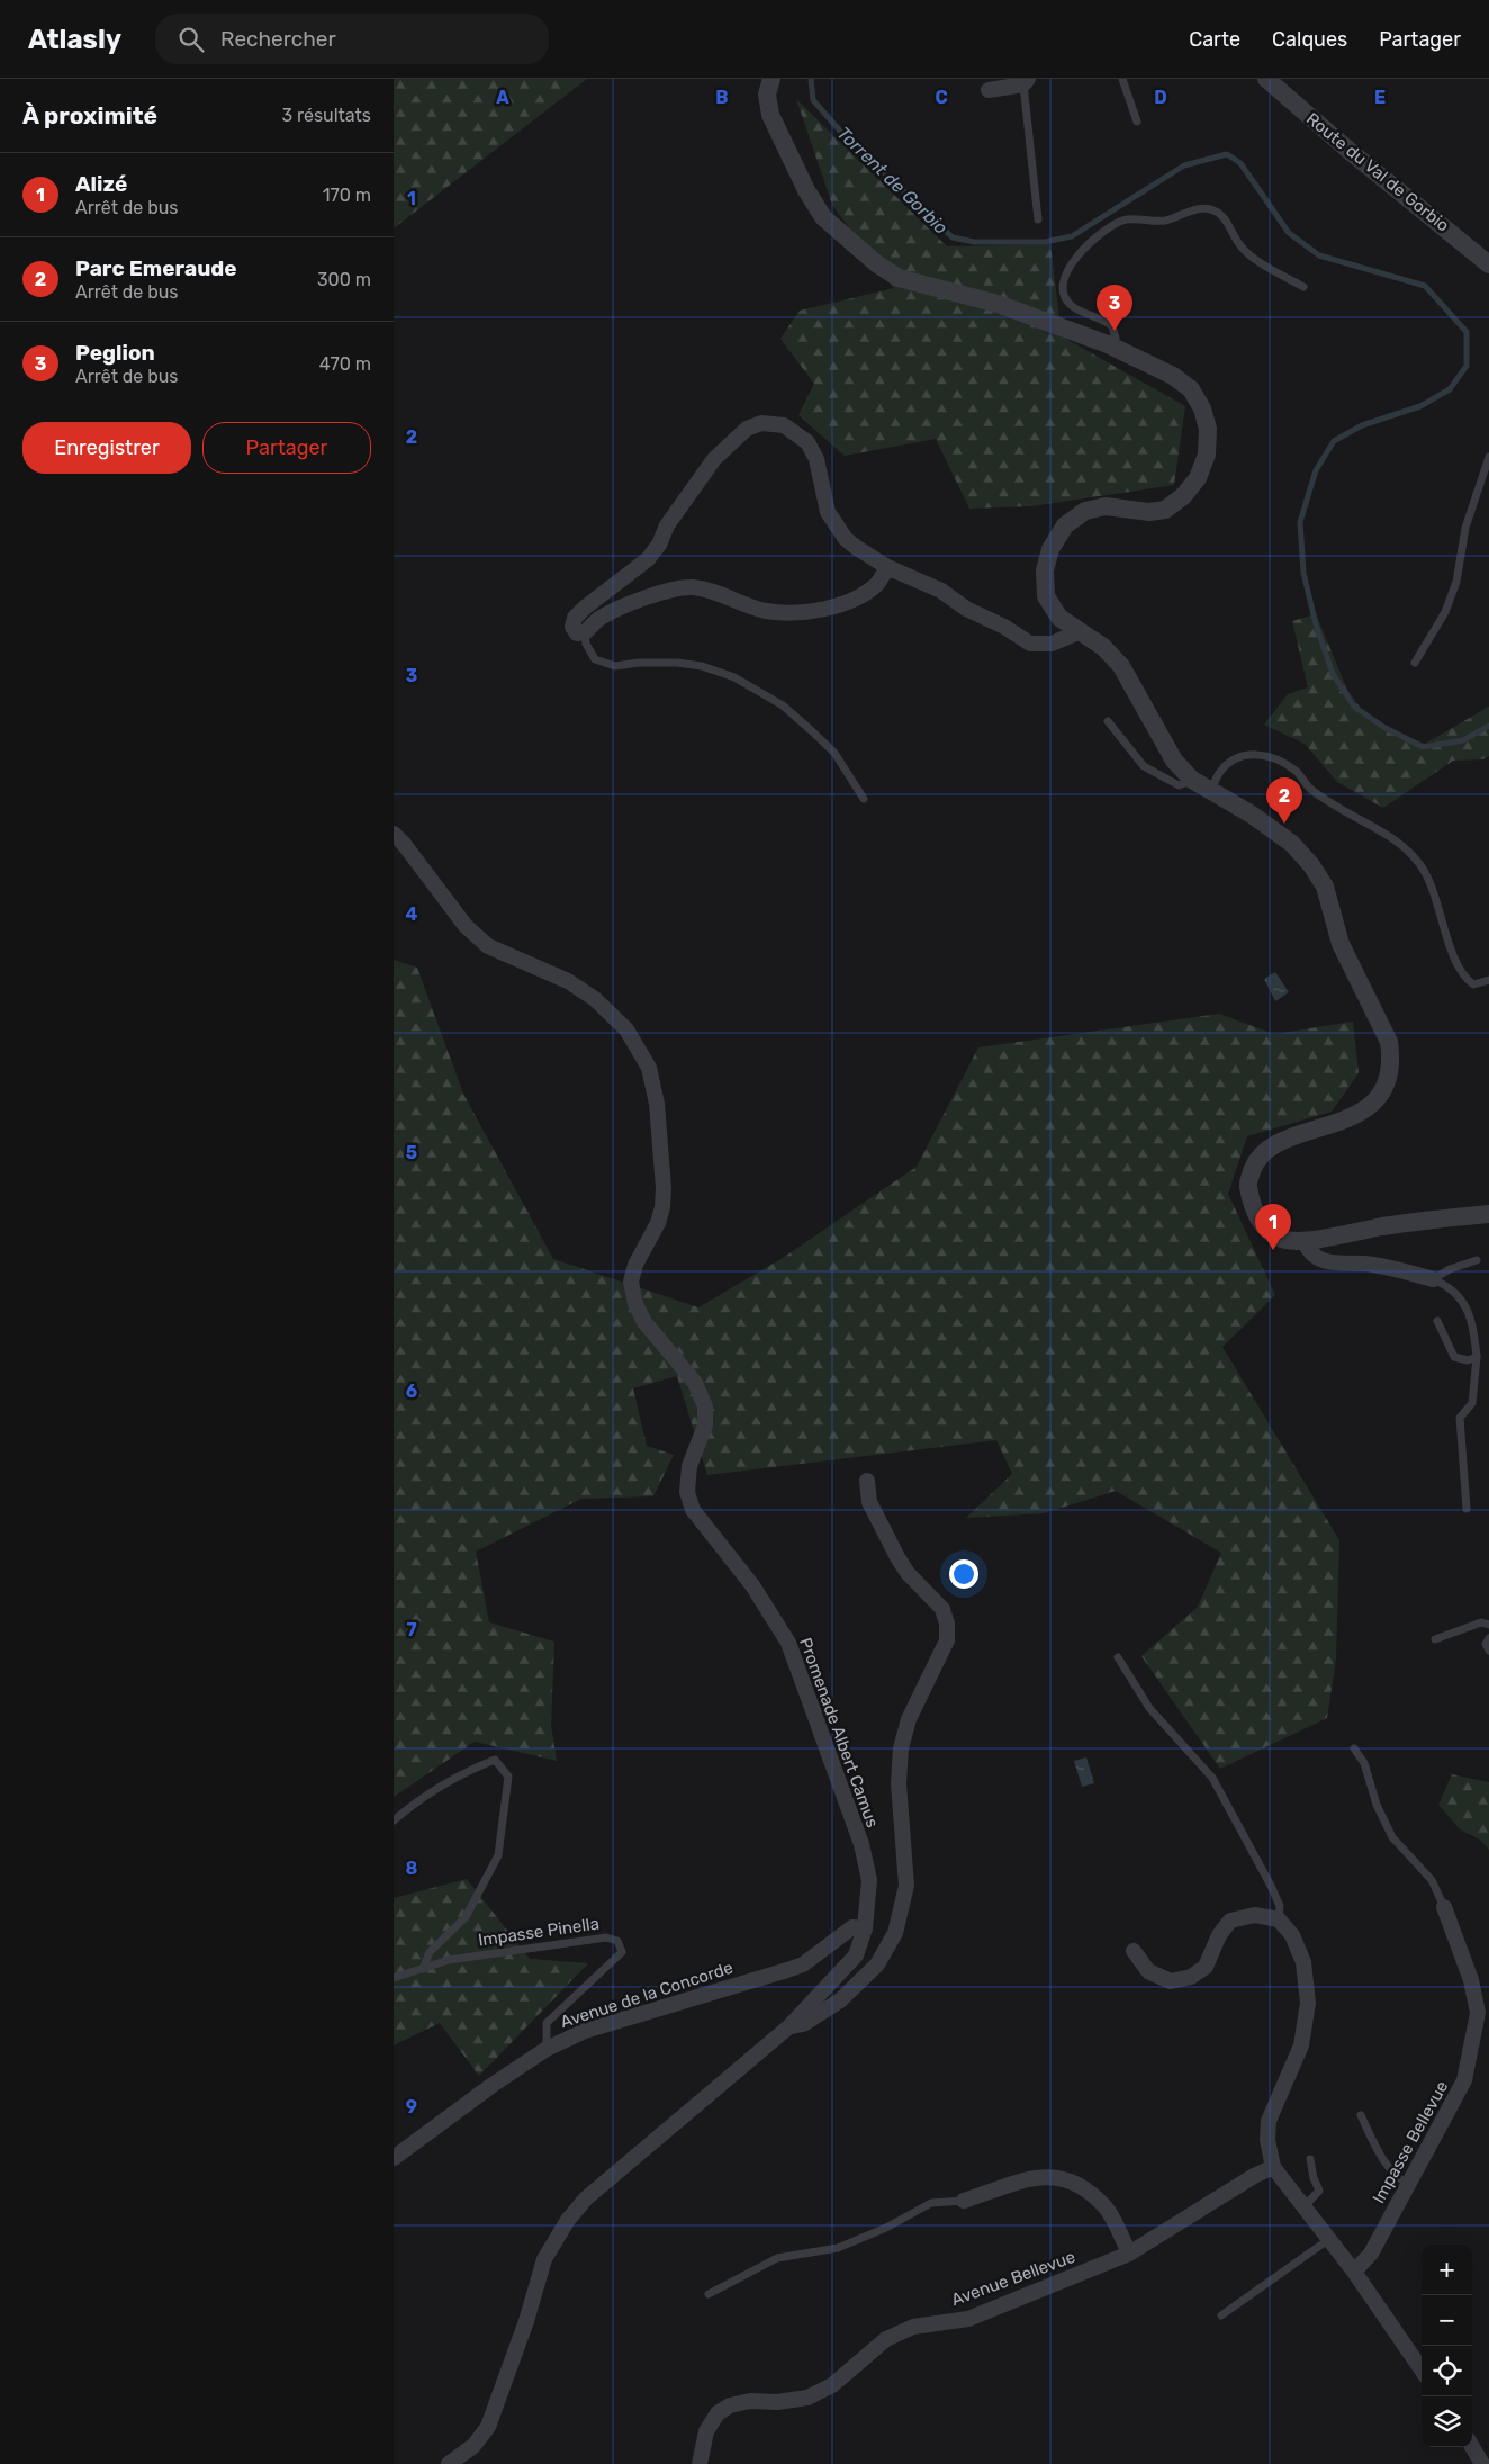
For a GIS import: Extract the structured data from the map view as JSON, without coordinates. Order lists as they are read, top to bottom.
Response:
{
  "streets": {
    "street": [
      "Route du Val de Gorbio",
      "Promenade Albert Camus",
      "Avenue de la Concorde",
      "Impasse Bellevue",
      "Avenue Bellevue"
    ],
    "lane": ["Impasse Pinella"]
  },
  "crossings": [
    ["Promenade Albert Camus", "Avenue de la Concorde"],
    ["Impasse Pinella", "Avenue de la Concorde"]
  ],
  "water": ["Torrent de Gorbio"],
  "page": {
    "header": "Atlasly",
    "search": "Rechercher",
    "nav": ["Carte", "Calques", "Partager"],
    "heading": ["À proximité", "3 résultats"],
    "list": [
      {
        "mark": "1",
        "name": "Alizé",
        "note": "Arrêt de bus",
        "value": "170 m"
      },
      {
        "mark": "2",
        "name": "Parc Emeraude",
        "note": "Arrêt de bus",
        "value": "300 m"
      },
      {
        "mark": "3",
        "name": "Peglion",
        "note": "Arrêt de bus",
        "value": "470 m"
      }
    ],
    "pins": ["3", "2", "1"],
    "buttons": ["Enregistrer", "Partager"],
    "map_buttons": ["+", "−"]
  },
  "grid": {
    "columns": [
      "A",
      "B",
      "C",
      "D",
      "E"
    ],
    "rows": [
      "1",
      "2",
      "3",
      "4",
      "5",
      "6",
      "7",
      "8",
      "9"
    ]
  }
}
